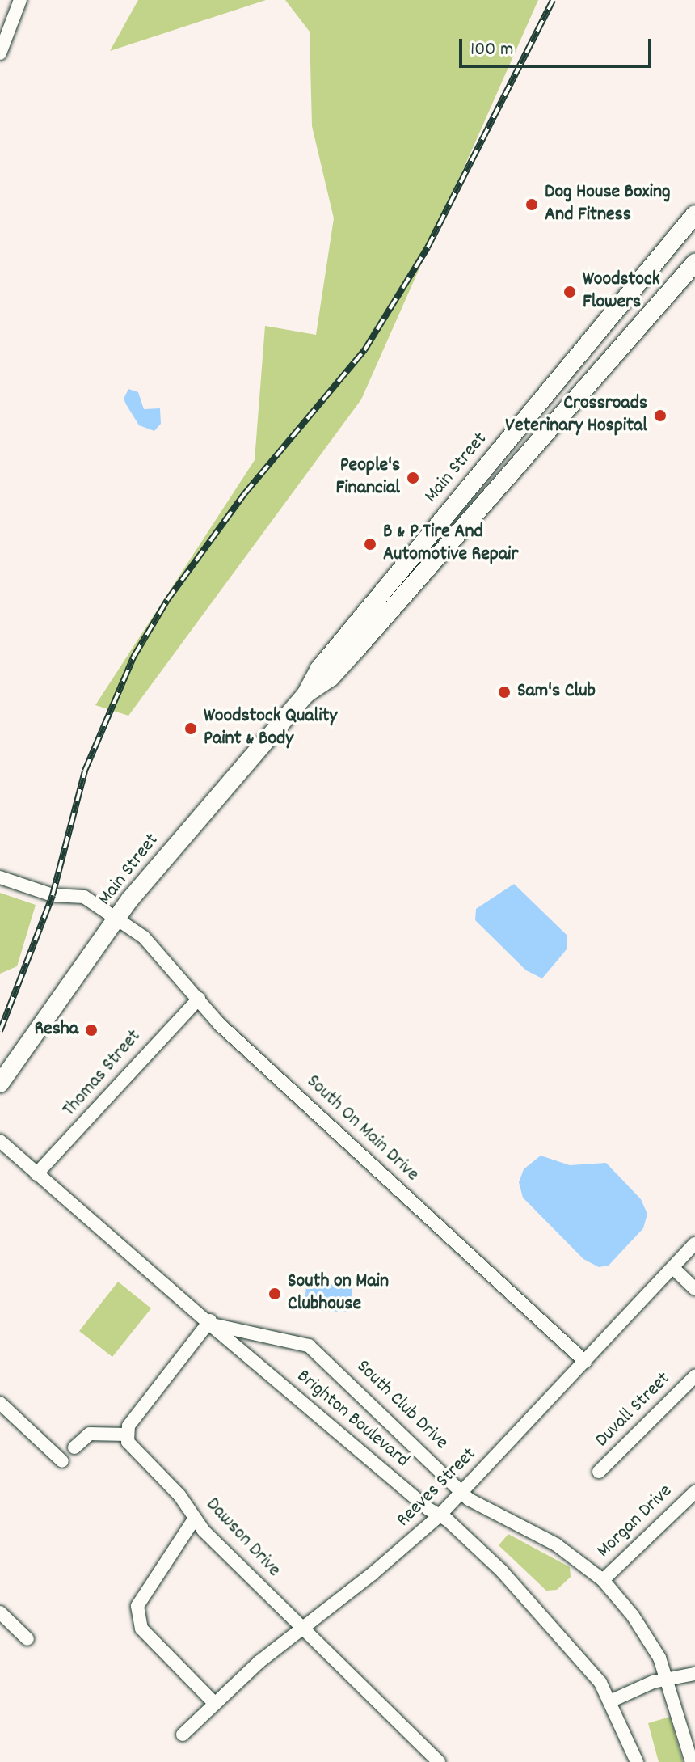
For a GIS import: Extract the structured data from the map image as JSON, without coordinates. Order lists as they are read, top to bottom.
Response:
{
  "streets": {
    "main road": ["Main Street"],
    "street": [
      "Thomas Street",
      "South On Main Drive",
      "South Club Drive",
      "Duvall Street",
      "Brighton Boulevard",
      "Reeves Street",
      "Morgan Drive",
      "Dawson Drive"
    ]
  },
  "crossings": [
    ["Main Street", "South On Main Drive"],
    ["Thomas Street", "South On Main Drive"],
    ["Thomas Street", "Brighton Boulevard"],
    ["South On Main Drive", "Reeves Street"],
    ["South Club Drive", "Brighton Boulevard"],
    ["South Club Drive", "Reeves Street"],
    ["South Club Drive", "Morgan Drive"],
    ["Brighton Boulevard", "Reeves Street"],
    ["Reeves Street", "Dawson Drive"]
  ],
  "places": [
    "Dog House Boxing And Fitness",
    "Woodstock Flowers",
    "Crossroads Veterinary Hospital",
    "People's Financial",
    "B & P Tire And Automotive Repair",
    "Sam's Club",
    "Woodstock Quality Paint & Body",
    "Resha",
    "South on Main Clubhouse"
  ],
  "scale_bar": "100 m"
}
